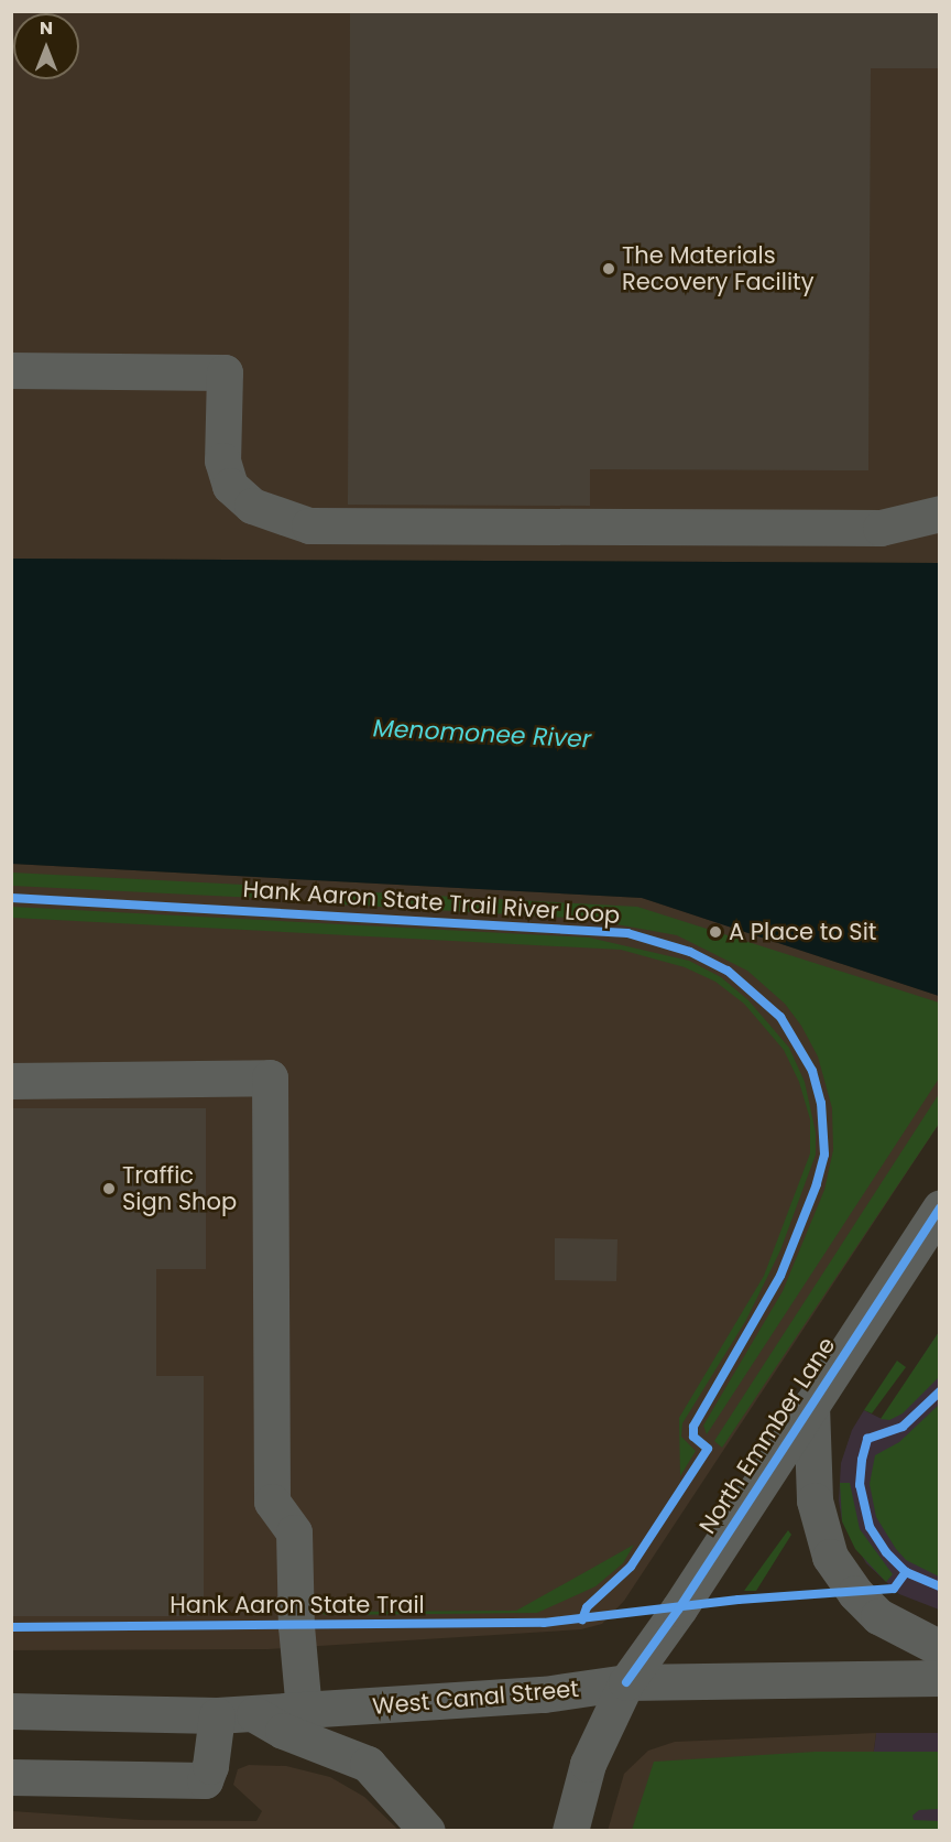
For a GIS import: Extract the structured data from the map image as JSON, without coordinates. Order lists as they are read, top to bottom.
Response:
{
  "streets": {
    "street": ["North Emmber Lane", "West Canal Street"],
    "cycle path": ["Hank Aaron State Trail River Loop", "Hank Aaron State Trail"]
  },
  "crossings": [
    ["North Emmber Lane", "West Canal Street"]
  ],
  "water": ["Menomonee River"],
  "places": ["The Materials Recovery Facility", "A Place to Sit", "Traffic Sign Shop"],
  "north": "top"
}
